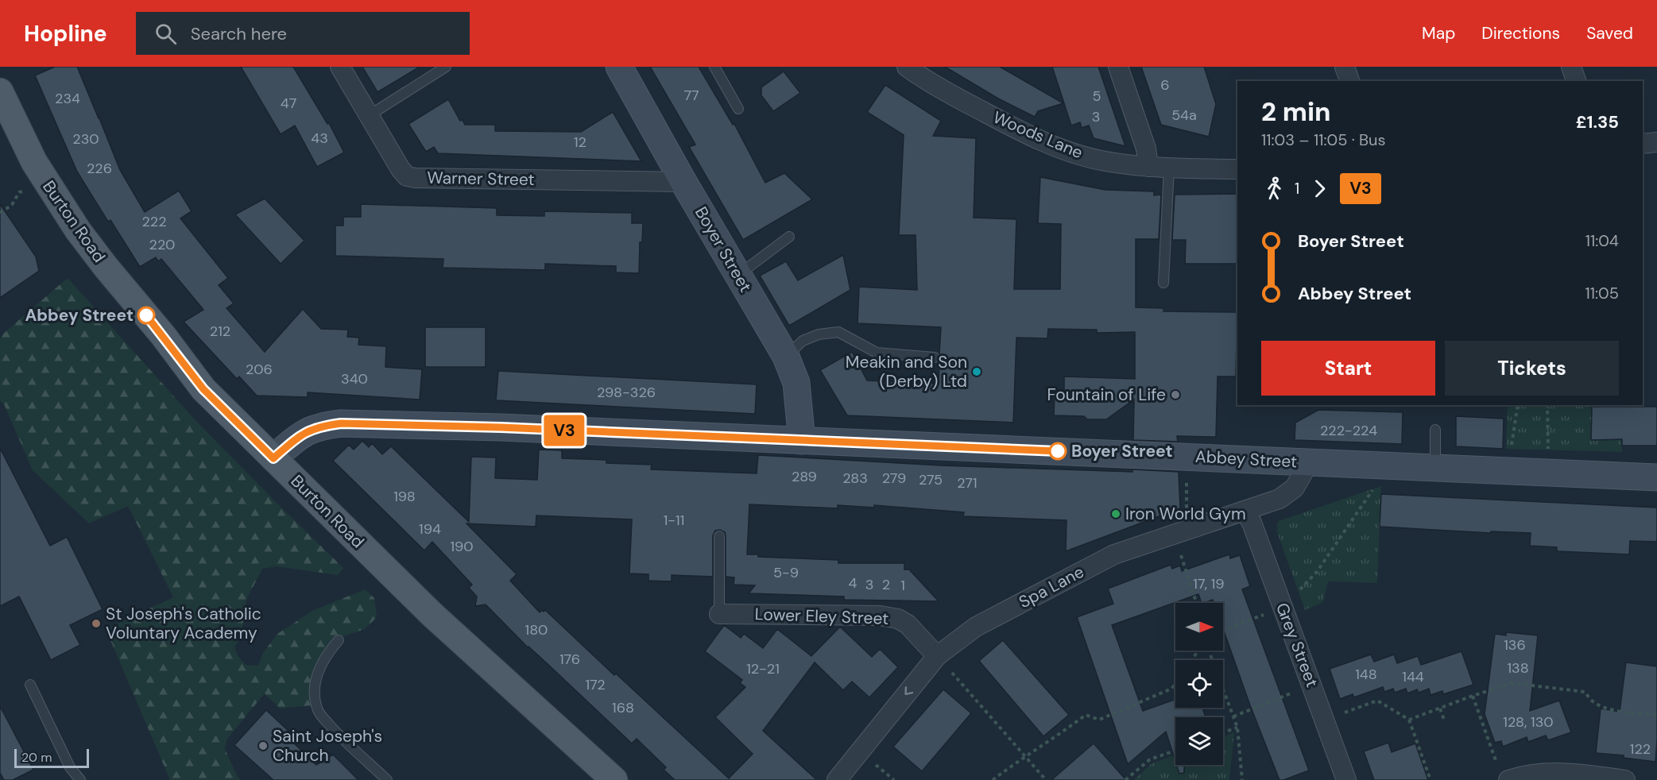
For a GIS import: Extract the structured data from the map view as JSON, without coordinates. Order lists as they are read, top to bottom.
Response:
{
  "streets": {
    "main road": ["Burton Road"],
    "street": [
      "Woods Lane",
      "Warner Street",
      "Boyer Street",
      "Abbey Street",
      "Spa Lane",
      "Lower Eley Street",
      "Grey Street"
    ]
  },
  "crossings": [
    ["Warner Street", "Boyer Street"],
    ["Burton Road", "Abbey Street"],
    ["Boyer Street", "Abbey Street"],
    ["Abbey Street", "Spa Lane"],
    ["Spa Lane", "Lower Eley Street"],
    ["Spa Lane", "Grey Street"]
  ],
  "places": [
    "Abbey Street",
    "Meakin and Son (Derby) Ltd",
    "Fountain of Life",
    "Boyer Street",
    "Iron World Gym",
    "St Joseph's Catholic Voluntary Academy",
    "Saint Joseph's Church"
  ],
  "lines": ["bus line V3"],
  "house_numbers": [
    "6",
    "77",
    "5",
    "234",
    "47",
    "54a",
    "3",
    "43",
    "230",
    "12",
    "226",
    "222",
    "220",
    "212",
    "206",
    "340",
    "298-326",
    "222-224",
    "289",
    "283",
    "279",
    "275",
    "271",
    "198",
    "1-11",
    "194",
    "190",
    "5-9",
    "4",
    "17, 19",
    "3",
    "2",
    "1",
    "180",
    "136",
    "176",
    "138",
    "12-21",
    "148",
    "144",
    "172",
    "168",
    "128, 130",
    "122"
  ],
  "scale_bar": "20 m",
  "north": "right",
  "page": {
    "header": "Hopline",
    "search": "Search here",
    "nav": ["Map", "Directions", "Saved"],
    "on_map": "V3",
    "heading": ["2 min", "11:03 – 11:05 · Bus", "£1.35"],
    "legs": ["1", "V3"],
    "list": [
      {
        "name": "Boyer Street",
        "value": "11:04"
      },
      {
        "name": "Abbey Street",
        "value": "11:05"
      }
    ],
    "buttons": ["Start", "Tickets"],
    "scale": "20 m"
  }
}
